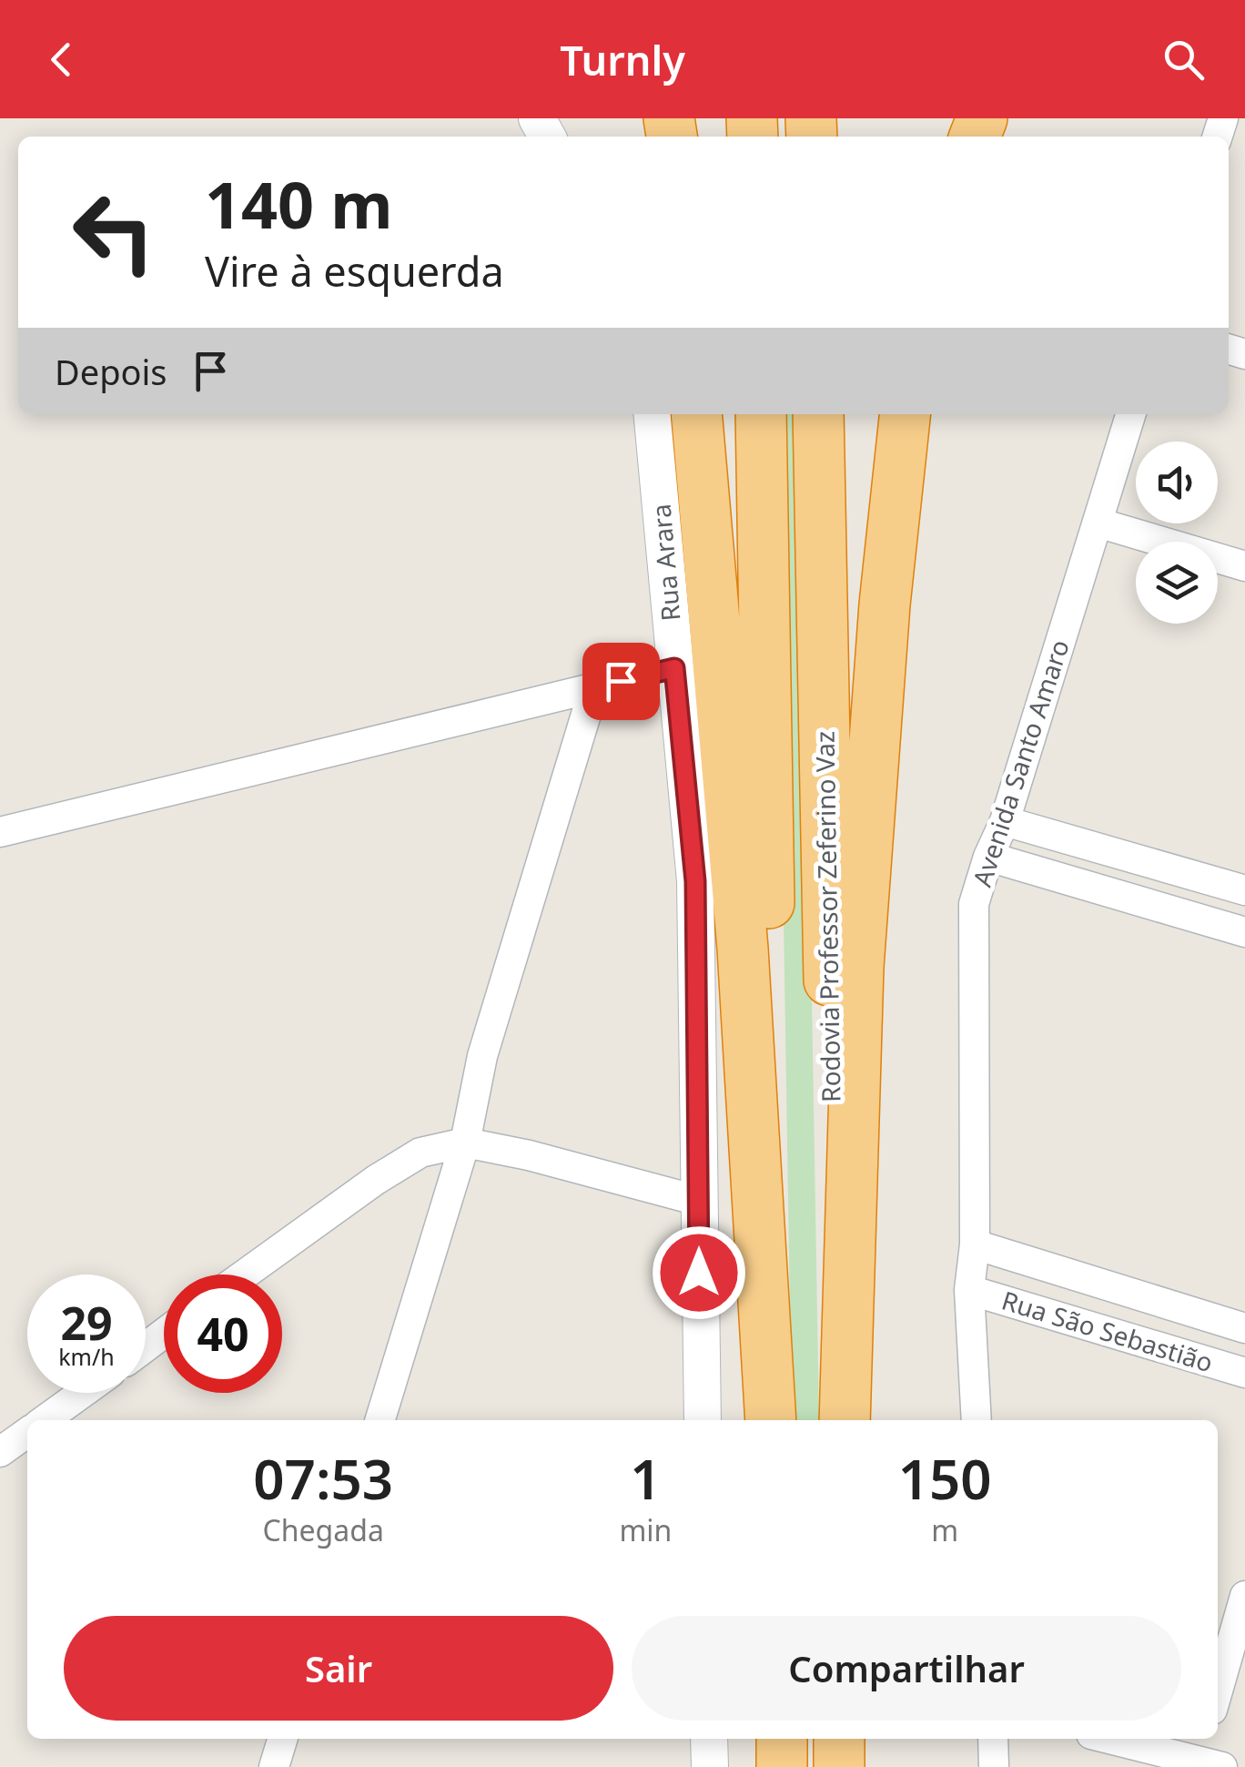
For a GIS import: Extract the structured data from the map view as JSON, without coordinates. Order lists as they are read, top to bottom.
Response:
{
  "streets": {
    "highway": ["Rodovia Professor Zeferino Vaz"],
    "street": ["Rua Arara", "Avenida Santo Amaro", "Rua São Sebastião"]
  },
  "crossings": [
    ["Avenida Santo Amaro", "Rua São Sebastião"]
  ],
  "page": {
    "header": "Turnly",
    "turn": ["140 m", "Vire à esquerda"],
    "then": "Depois",
    "speed": "29 km/h",
    "limit": "40",
    "eta": [
      "07:53",
      "Chegada",
      "1",
      "min",
      "150",
      "m"
    ],
    "buttons": ["Sair", "Compartilhar"]
  }
}
